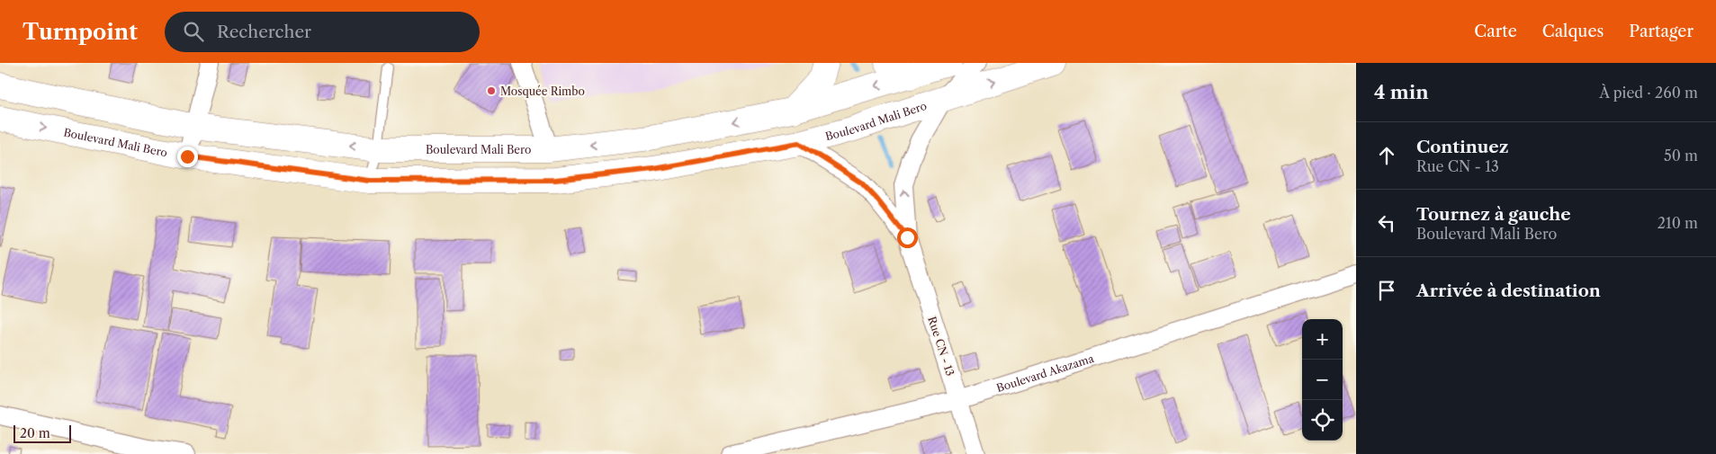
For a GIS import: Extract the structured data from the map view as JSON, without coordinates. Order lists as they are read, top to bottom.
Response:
{
  "streets": {
    "main road": ["Boulevard Mali Bero"],
    "street": ["Rue CN - 13", "Boulevard Akazama"]
  },
  "crossings": [
    ["Boulevard Mali Bero", "Rue CN - 13"],
    ["Rue CN - 13", "Boulevard Akazama"]
  ],
  "places": ["Mosquée Rimbo"],
  "scale_bar": "20 m",
  "page": {
    "header": "Turnpoint",
    "search": "Rechercher",
    "nav": ["Carte", "Calques", "Partager"],
    "heading": ["4 min", "À pied · 260 m"],
    "list": [
      ["Continuez", "Rue CN - 13", "50 m"],
      ["Tournez à gauche", "Boulevard Mali Bero", "210 m"],
      "Arrivée à destination"
    ],
    "map_buttons": ["+", "−"],
    "scale": "20 m"
  }
}
